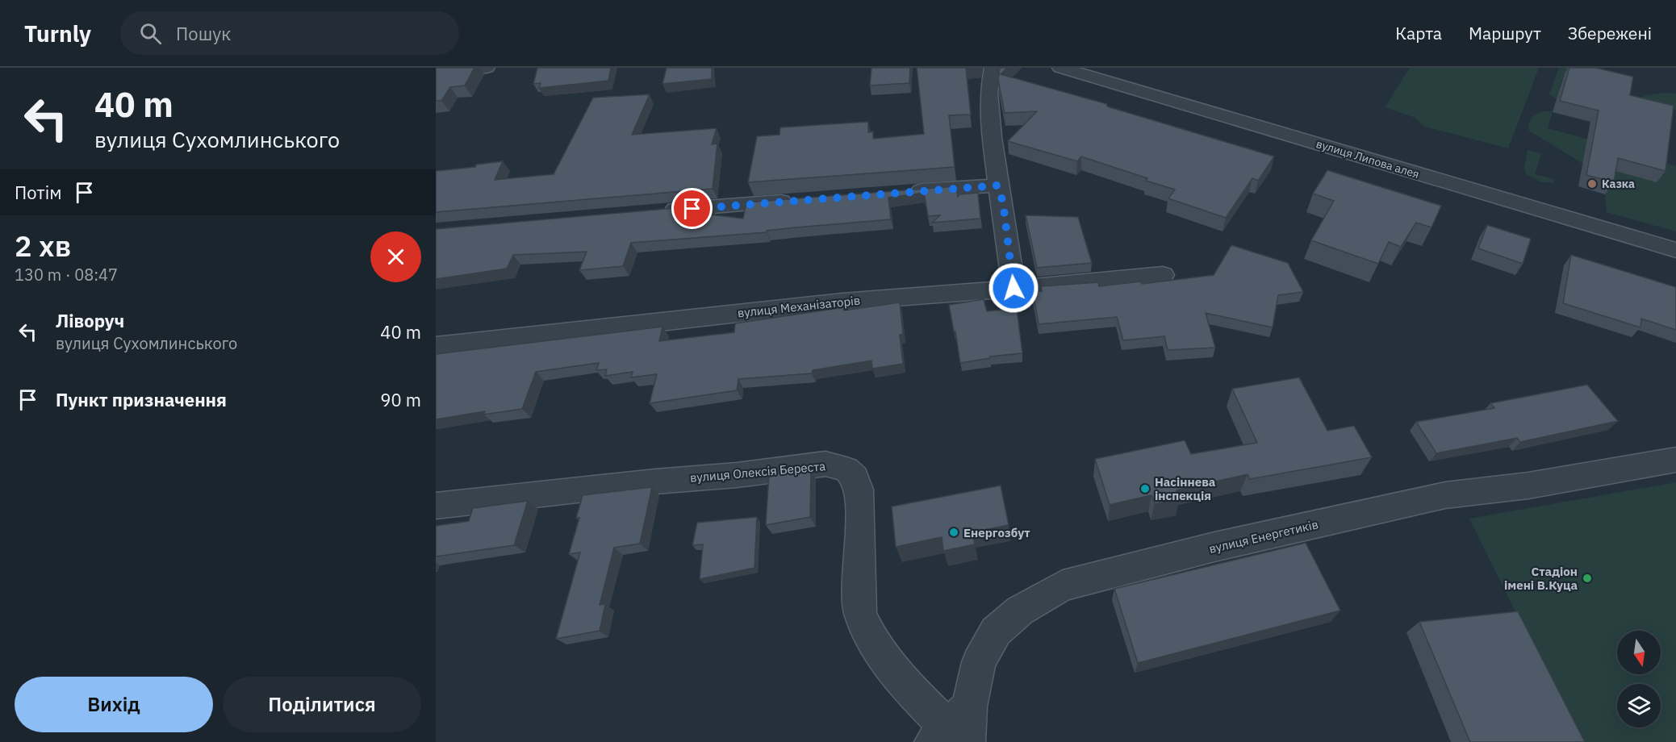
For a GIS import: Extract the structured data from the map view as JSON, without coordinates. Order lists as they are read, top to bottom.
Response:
{
  "streets": {
    "street": [
      "вулиця Липова алея",
      "вулиця Механізаторів",
      "вулиця Олексія Береста",
      "вулиця Енергетиків"
    ]
  },
  "crossings": [
    ["вулиця Олексія Береста", "вулиця Енергетиків"]
  ],
  "places": [
    "Казка",
    "Насіннева інспекція",
    "Енергозбут",
    "Стадіон імені В.Куца"
  ],
  "north": "bottom",
  "page": {
    "header": "Turnly",
    "search": "Пошук",
    "nav": ["Карта", "Маршрут", "Збережені"],
    "turn": ["40 m", "вулиця Сухомлинського"],
    "then": "Потім",
    "heading": ["2 хв", "130 m · 08:47"],
    "list": [
      {
        "name": "Ліворуч",
        "note": "вулиця Сухомлинського",
        "value": "40 m"
      },
      {
        "name": "Пункт призначення",
        "value": "90 m"
      }
    ],
    "buttons": ["Вихід", "Поділитися"]
  }
}
